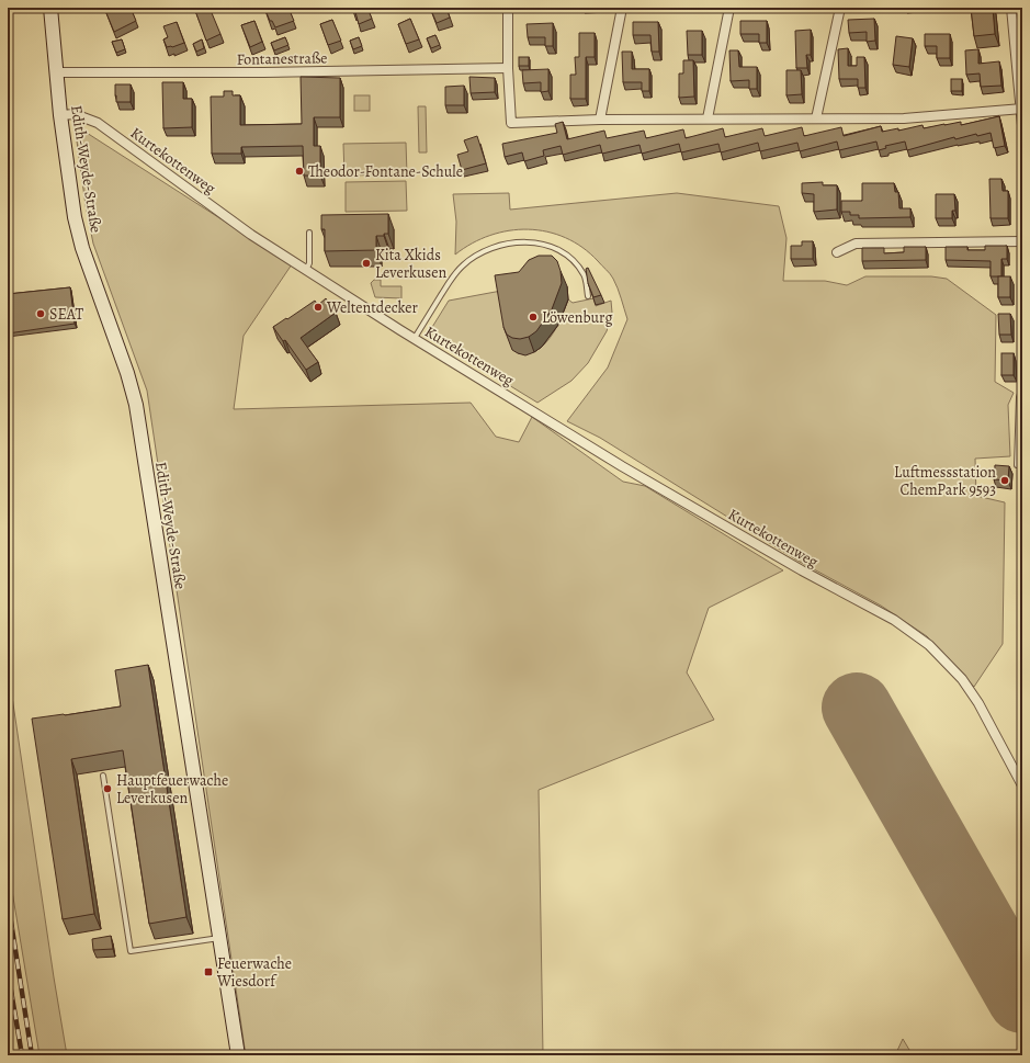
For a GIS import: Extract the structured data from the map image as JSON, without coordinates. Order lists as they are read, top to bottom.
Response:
{
  "streets": {
    "street": ["Fontanestraße", "Kurtekottenweg", "Edith-Weyde-Straße"]
  },
  "crossings": [
    ["Fontanestraße", "Edith-Weyde-Straße"],
    ["Kurtekottenweg", "Edith-Weyde-Straße"]
  ],
  "places": {
    "other": [
      "Theodor-Fontane-Schule",
      "Kita Xkids Leverkusen",
      "Weltentdecker",
      "SEAT",
      "Löwenburg",
      "Luftmessstation ChemPark 9593",
      "Hauptfeuerwache Leverkusen"
    ],
    "transit": ["Feuerwache Wiesdorf"]
  }
}
